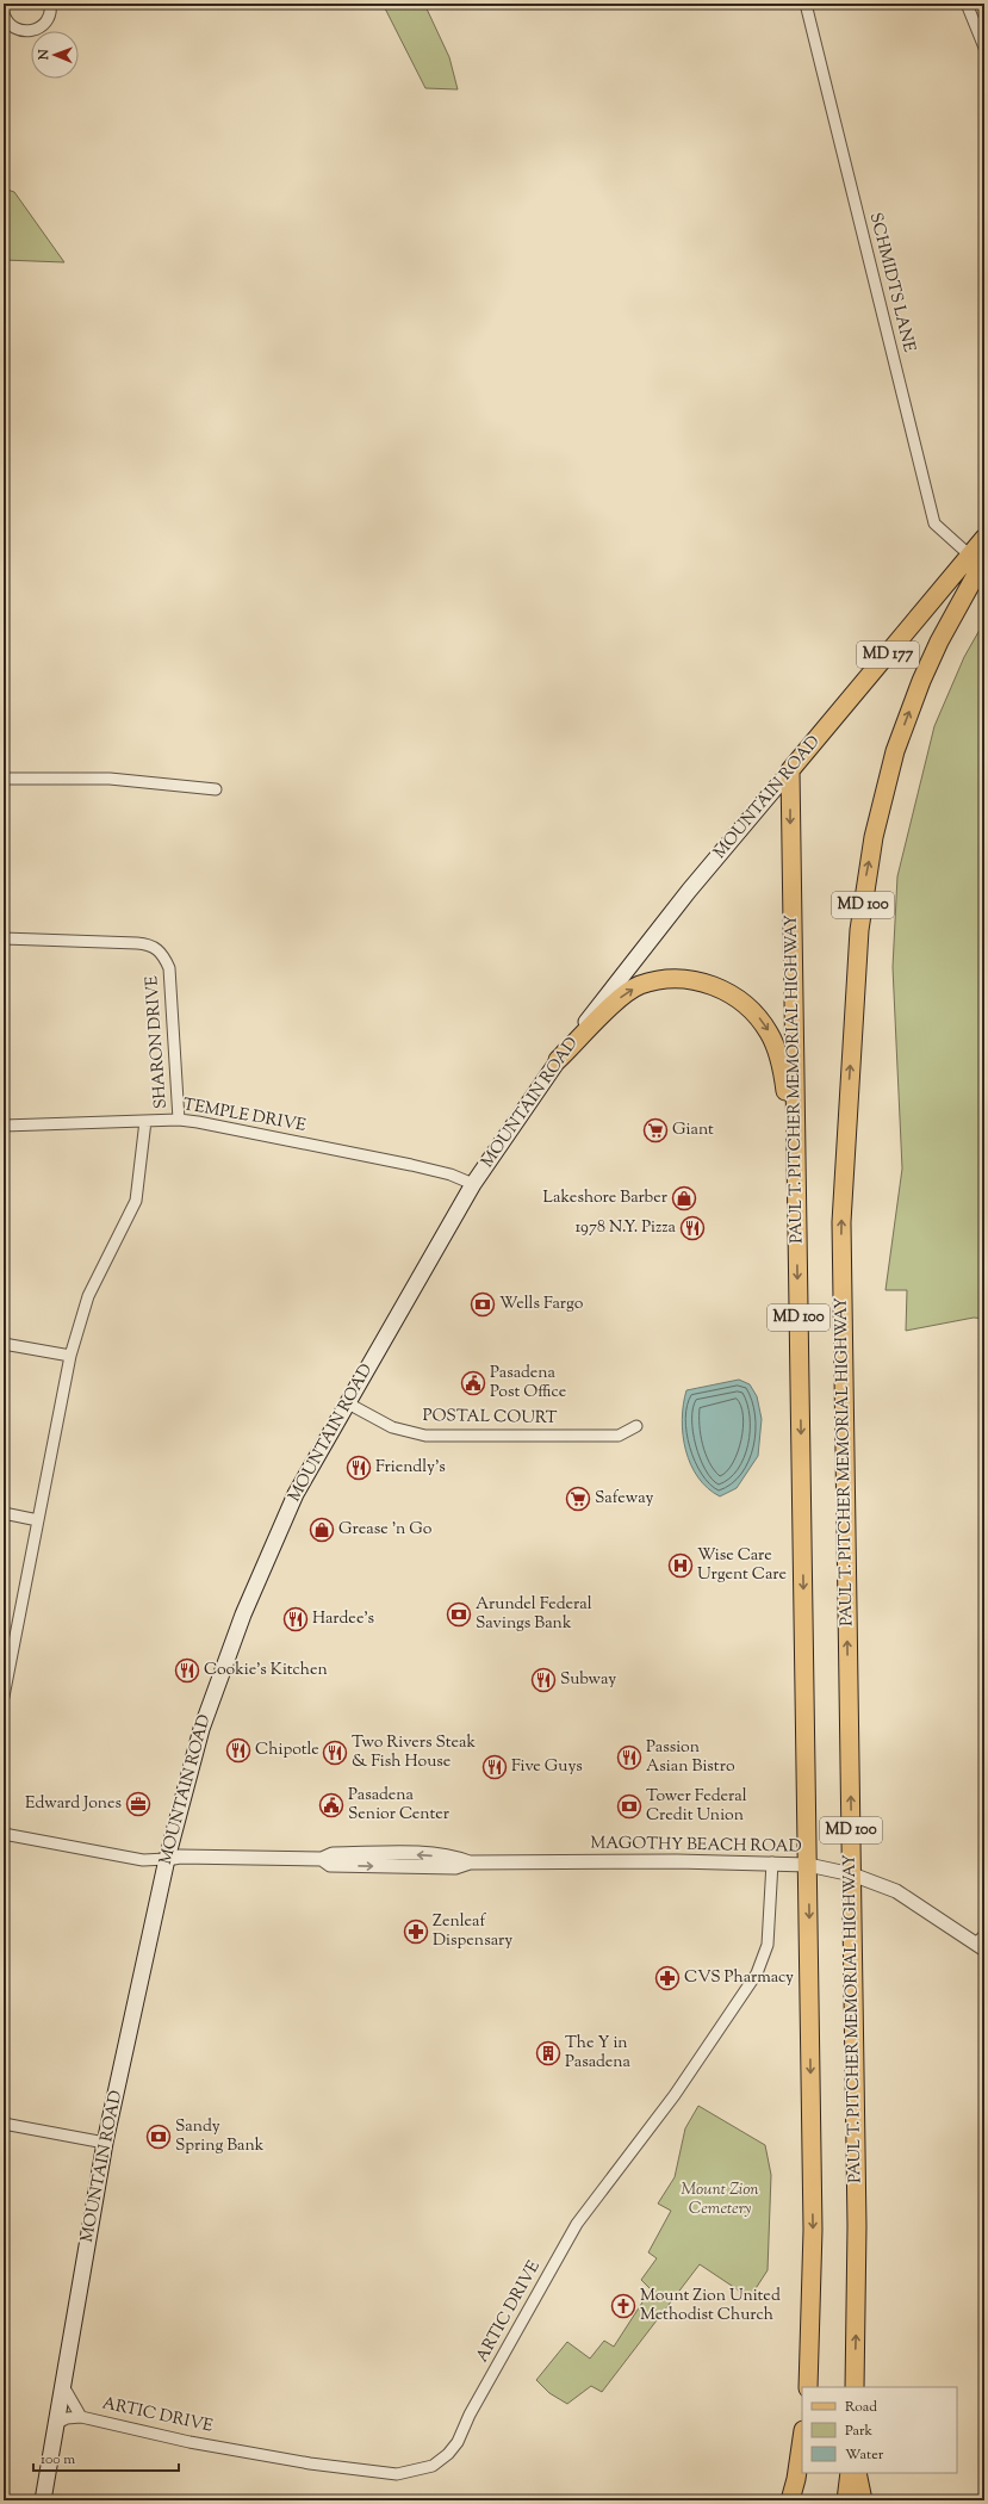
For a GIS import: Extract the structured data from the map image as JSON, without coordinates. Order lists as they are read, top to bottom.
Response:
{
  "streets": {
    "main road": [
      "MD 177",
      "MOUNTAIN ROAD",
      "MD 100",
      "PAUL T. PITCHER MEMORIAL HIGHWAY"
    ],
    "street": [
      "SCHMIDTS LANE",
      "SHARON DRIVE",
      "TEMPLE DRIVE",
      "POSTAL COURT",
      "MAGOTHY BEACH ROAD",
      "ARTIC DRIVE"
    ]
  },
  "crossings": [
    ["SCHMIDTS LANE", "MOUNTAIN ROAD"],
    ["SCHMIDTS LANE", "PAUL T. PITCHER MEMORIAL HIGHWAY"],
    ["MOUNTAIN ROAD", "PAUL T. PITCHER MEMORIAL HIGHWAY"],
    ["MOUNTAIN ROAD", "TEMPLE DRIVE"],
    ["MOUNTAIN ROAD", "POSTAL COURT"],
    ["MOUNTAIN ROAD", "MAGOTHY BEACH ROAD"],
    ["MOUNTAIN ROAD", "ARTIC DRIVE"],
    ["SHARON DRIVE", "TEMPLE DRIVE"],
    ["PAUL T. PITCHER MEMORIAL HIGHWAY", "MAGOTHY BEACH ROAD"],
    ["MAGOTHY BEACH ROAD", "ARTIC DRIVE"]
  ],
  "parks": ["Mount Zion Cemetery"],
  "places": {
    "supermarket": ["Giant", "Safeway"],
    "shop": ["Lakeshore Barber", "Grease 'n Go"],
    "restaurant": [
      "1978 N.Y. Pizza",
      "Friendly's",
      "Hardee's",
      "Cookie's Kitchen",
      "Subway",
      "Chipotle",
      "Two Rivers Steak & Fish House",
      "Passion Asian Bistro",
      "Five Guys"
    ],
    "bank": [
      "Wells Fargo",
      "Arundel Federal Savings Bank",
      "Tower Federal Credit Union",
      "Sandy Spring Bank"
    ],
    "public building": ["Pasadena Post Office", "Pasadena Senior Center"],
    "hospital": ["Wise Care Urgent Care"],
    "office": ["Edward Jones"],
    "pharmacy": ["Zenleaf Dispensary", "CVS Pharmacy"],
    "building": ["The Y in Pasadena"],
    "church": ["Mount Zion United Methodist Church"]
  },
  "legend": ["Road", "Park", "Water"],
  "scale_bar": "100 m",
  "north": "left"
}
